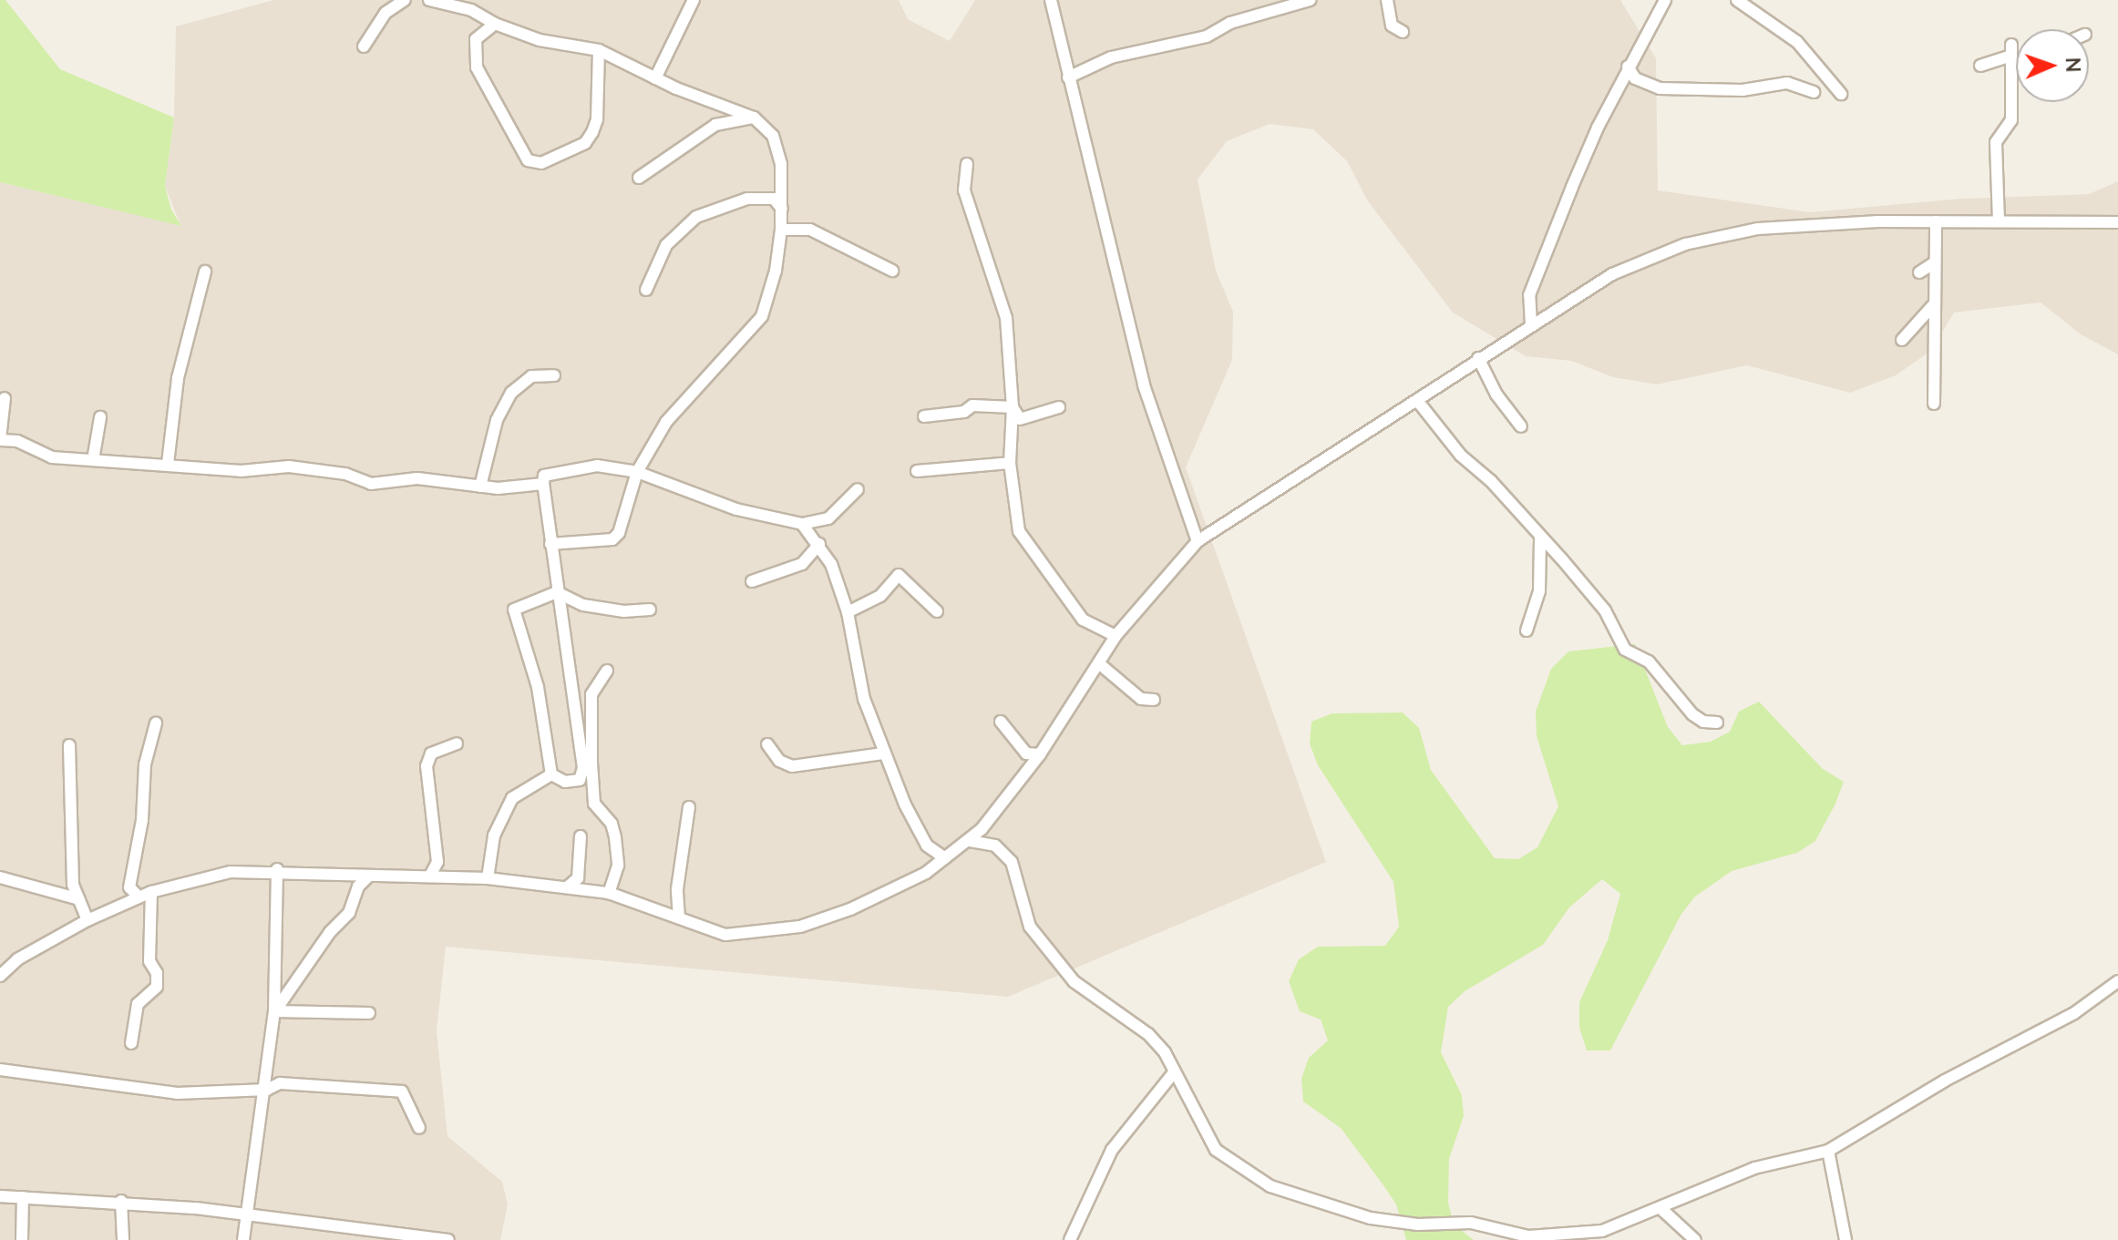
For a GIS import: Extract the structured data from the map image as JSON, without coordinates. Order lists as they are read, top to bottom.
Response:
{
  "north": "right"
}
